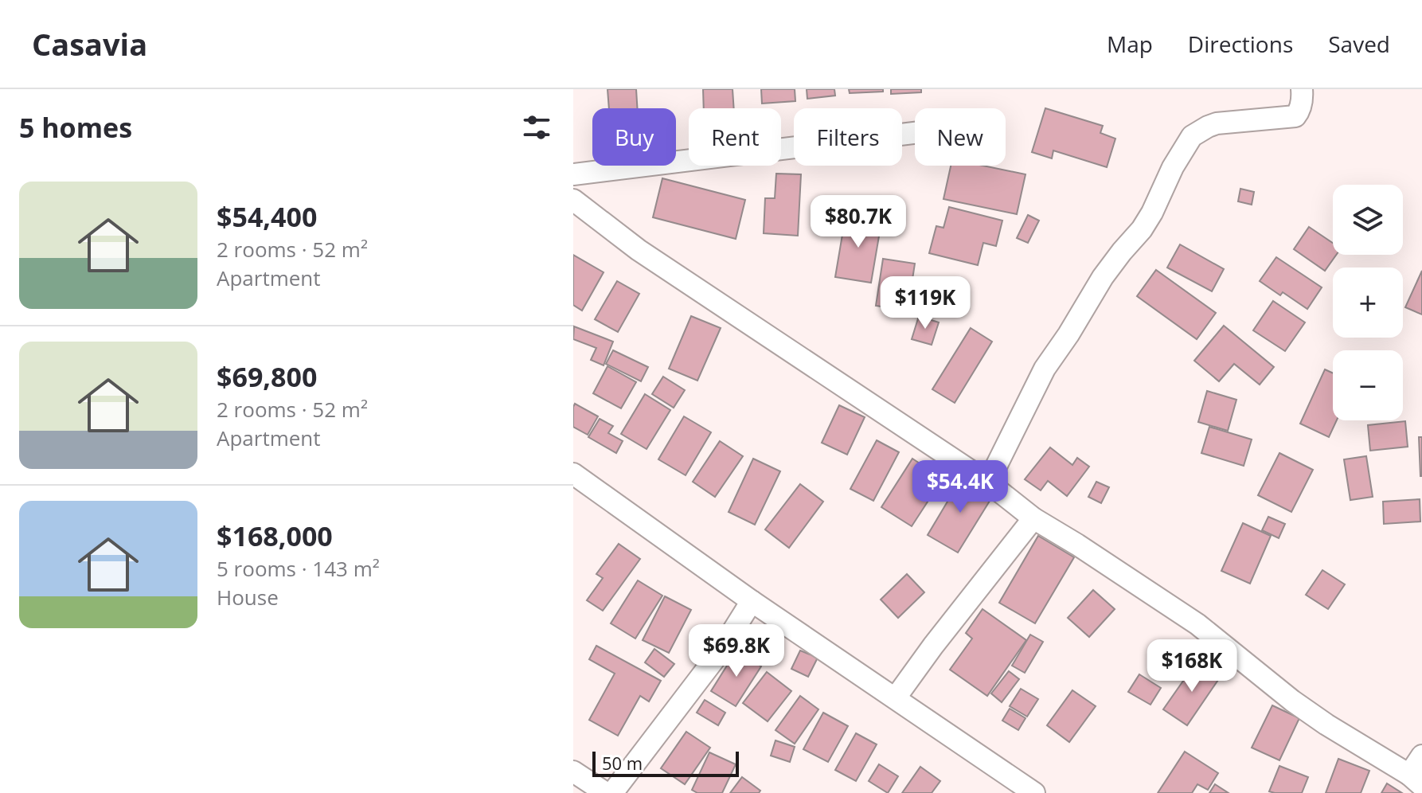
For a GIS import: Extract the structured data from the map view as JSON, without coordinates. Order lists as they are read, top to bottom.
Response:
{
  "scale_bar": "50 m",
  "page": {
    "header": "Casavia",
    "nav": ["Map", "Directions", "Saved"],
    "heading": "5 homes",
    "chip": [
      "Buy",
      "Rent",
      "Filters",
      "New"
    ],
    "list": [
      {
        "name": "$54,400",
        "note": "2 rooms · 52 m² · Apartment"
      },
      {
        "name": "$69,800",
        "note": "2 rooms · 52 m² · Apartment"
      },
      {
        "name": "$168,000",
        "note": "5 rooms · 143 m² · House"
      }
    ],
    "map_buttons": ["+", "−"],
    "price": [
      "$80.7K",
      "$119K",
      "$54.4K",
      "$69.8K",
      "$168K"
    ],
    "scale": "50 m"
  }
}
